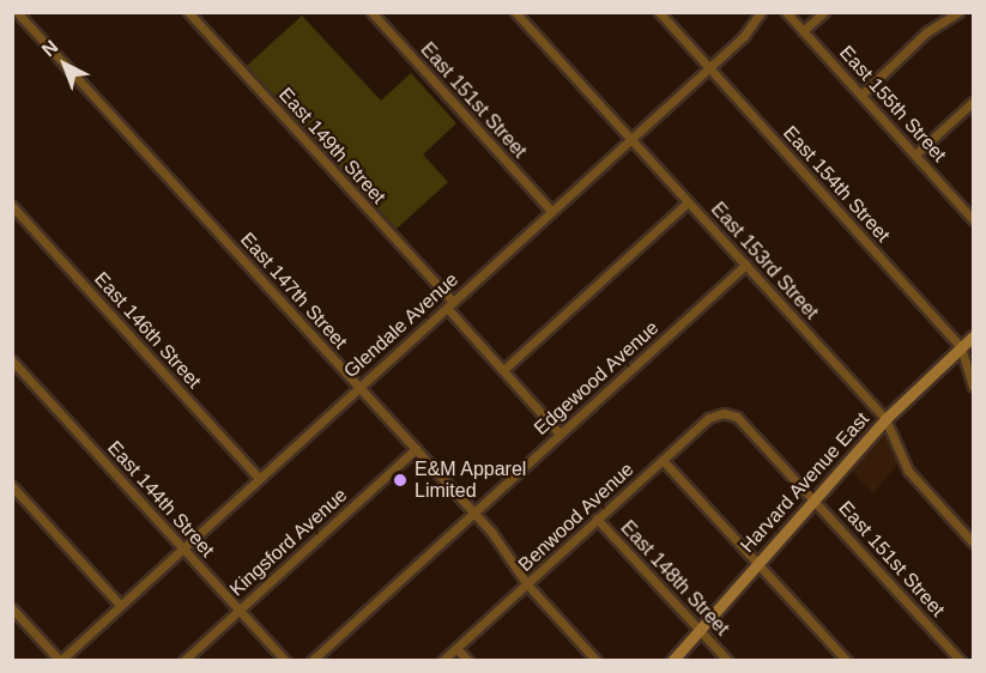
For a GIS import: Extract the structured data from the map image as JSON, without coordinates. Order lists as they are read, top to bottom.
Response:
{
  "streets": {
    "main road": ["Harvard Avenue East"],
    "street": [
      "East 151st Street",
      "East 155th Street",
      "East 149th Street",
      "East 154th Street",
      "East 153rd Street",
      "East 147th Street",
      "Glendale Avenue",
      "East 146th Street",
      "Edgewood Avenue",
      "East 144th Street",
      "Benwood Avenue",
      "Kingsford Avenue",
      "East 148th Street"
    ]
  },
  "crossings": [
    ["East 151st Street", "Glendale Avenue"],
    ["East 151st Street", "Harvard Avenue East"],
    ["East 151st Street", "Benwood Avenue"],
    ["East 149th Street", "Glendale Avenue"],
    ["East 149th Street", "Edgewood Avenue"],
    ["East 154th Street", "Glendale Avenue"],
    ["East 154th Street", "Harvard Avenue East"],
    ["East 153rd Street", "Glendale Avenue"],
    ["East 153rd Street", "Edgewood Avenue"],
    ["East 153rd Street", "Harvard Avenue East"],
    ["East 147th Street", "Glendale Avenue"],
    ["East 147th Street", "Edgewood Avenue"],
    ["East 147th Street", "Benwood Avenue"],
    ["East 147th Street", "Kingsford Avenue"],
    ["Glendale Avenue", "East 146th Street"],
    ["Glendale Avenue", "East 144th Street"],
    ["Harvard Avenue East", "East 148th Street"],
    ["East 144th Street", "Kingsford Avenue"],
    ["Benwood Avenue", "East 148th Street"]
  ],
  "places": ["E&M Apparel Limited"],
  "north": "top left"
}
